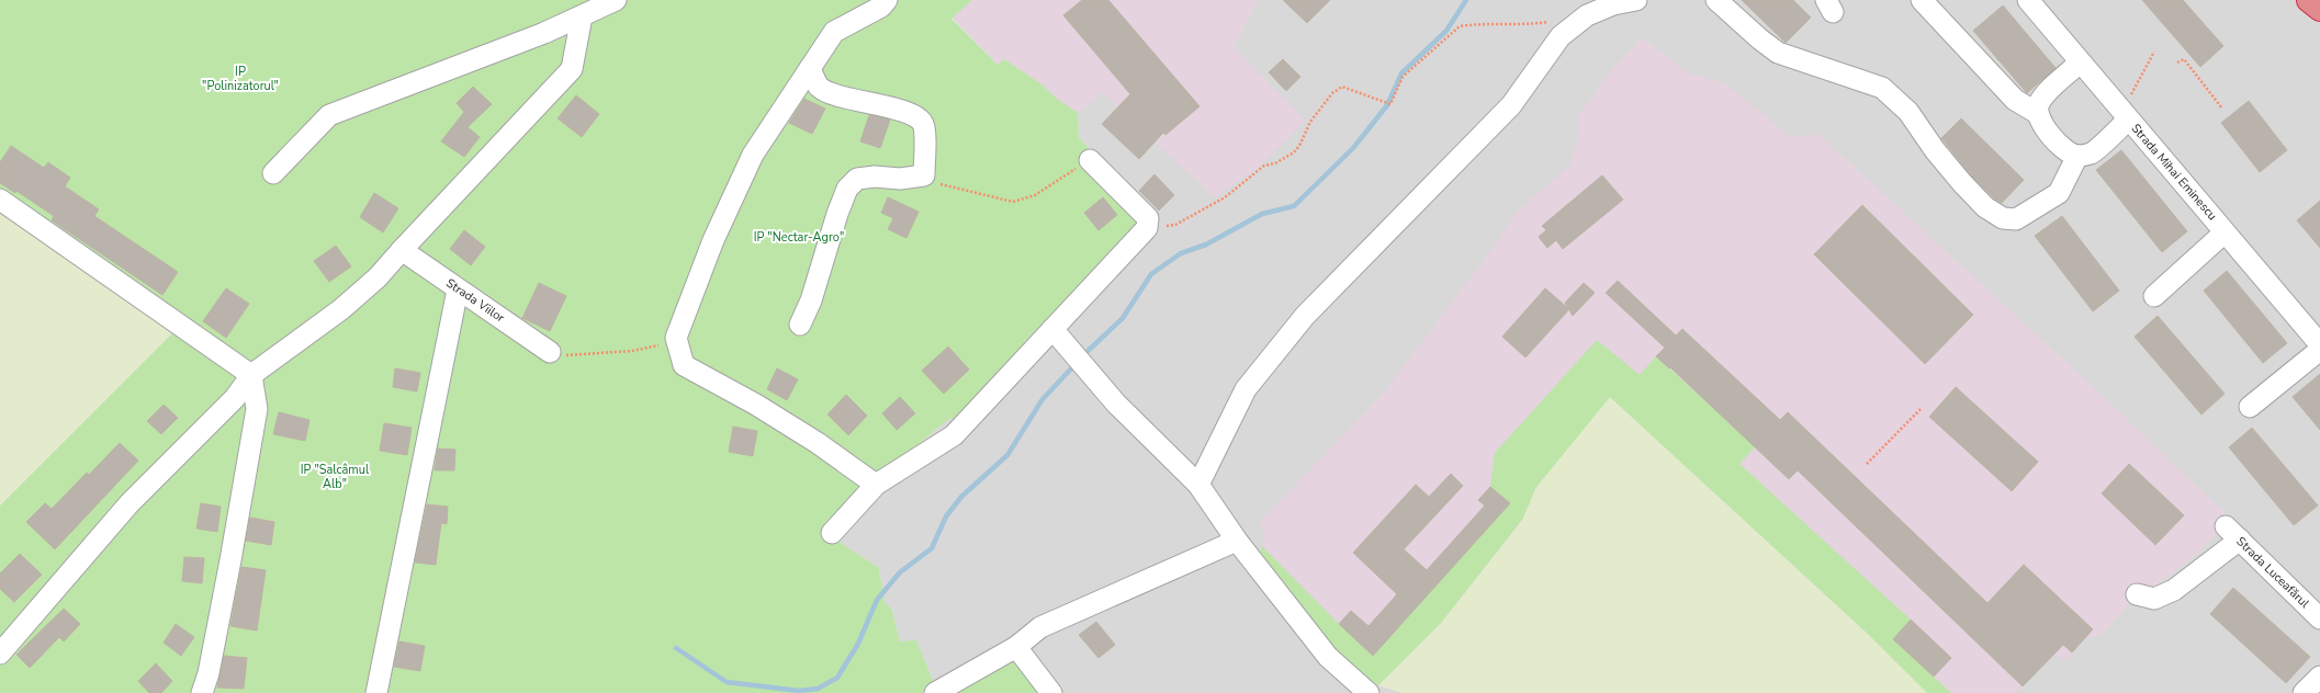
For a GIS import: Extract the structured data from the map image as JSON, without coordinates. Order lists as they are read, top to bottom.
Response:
{
  "streets": {
    "street": ["Strada Mihai Eminescu", "Strada Viilor", "Strada Luceafărul"]
  },
  "parks": ["IP \"Polinizatorul\"", "IP \"Nectar-Agro\"", "IP \"Salcâmul Alb\""]
}
